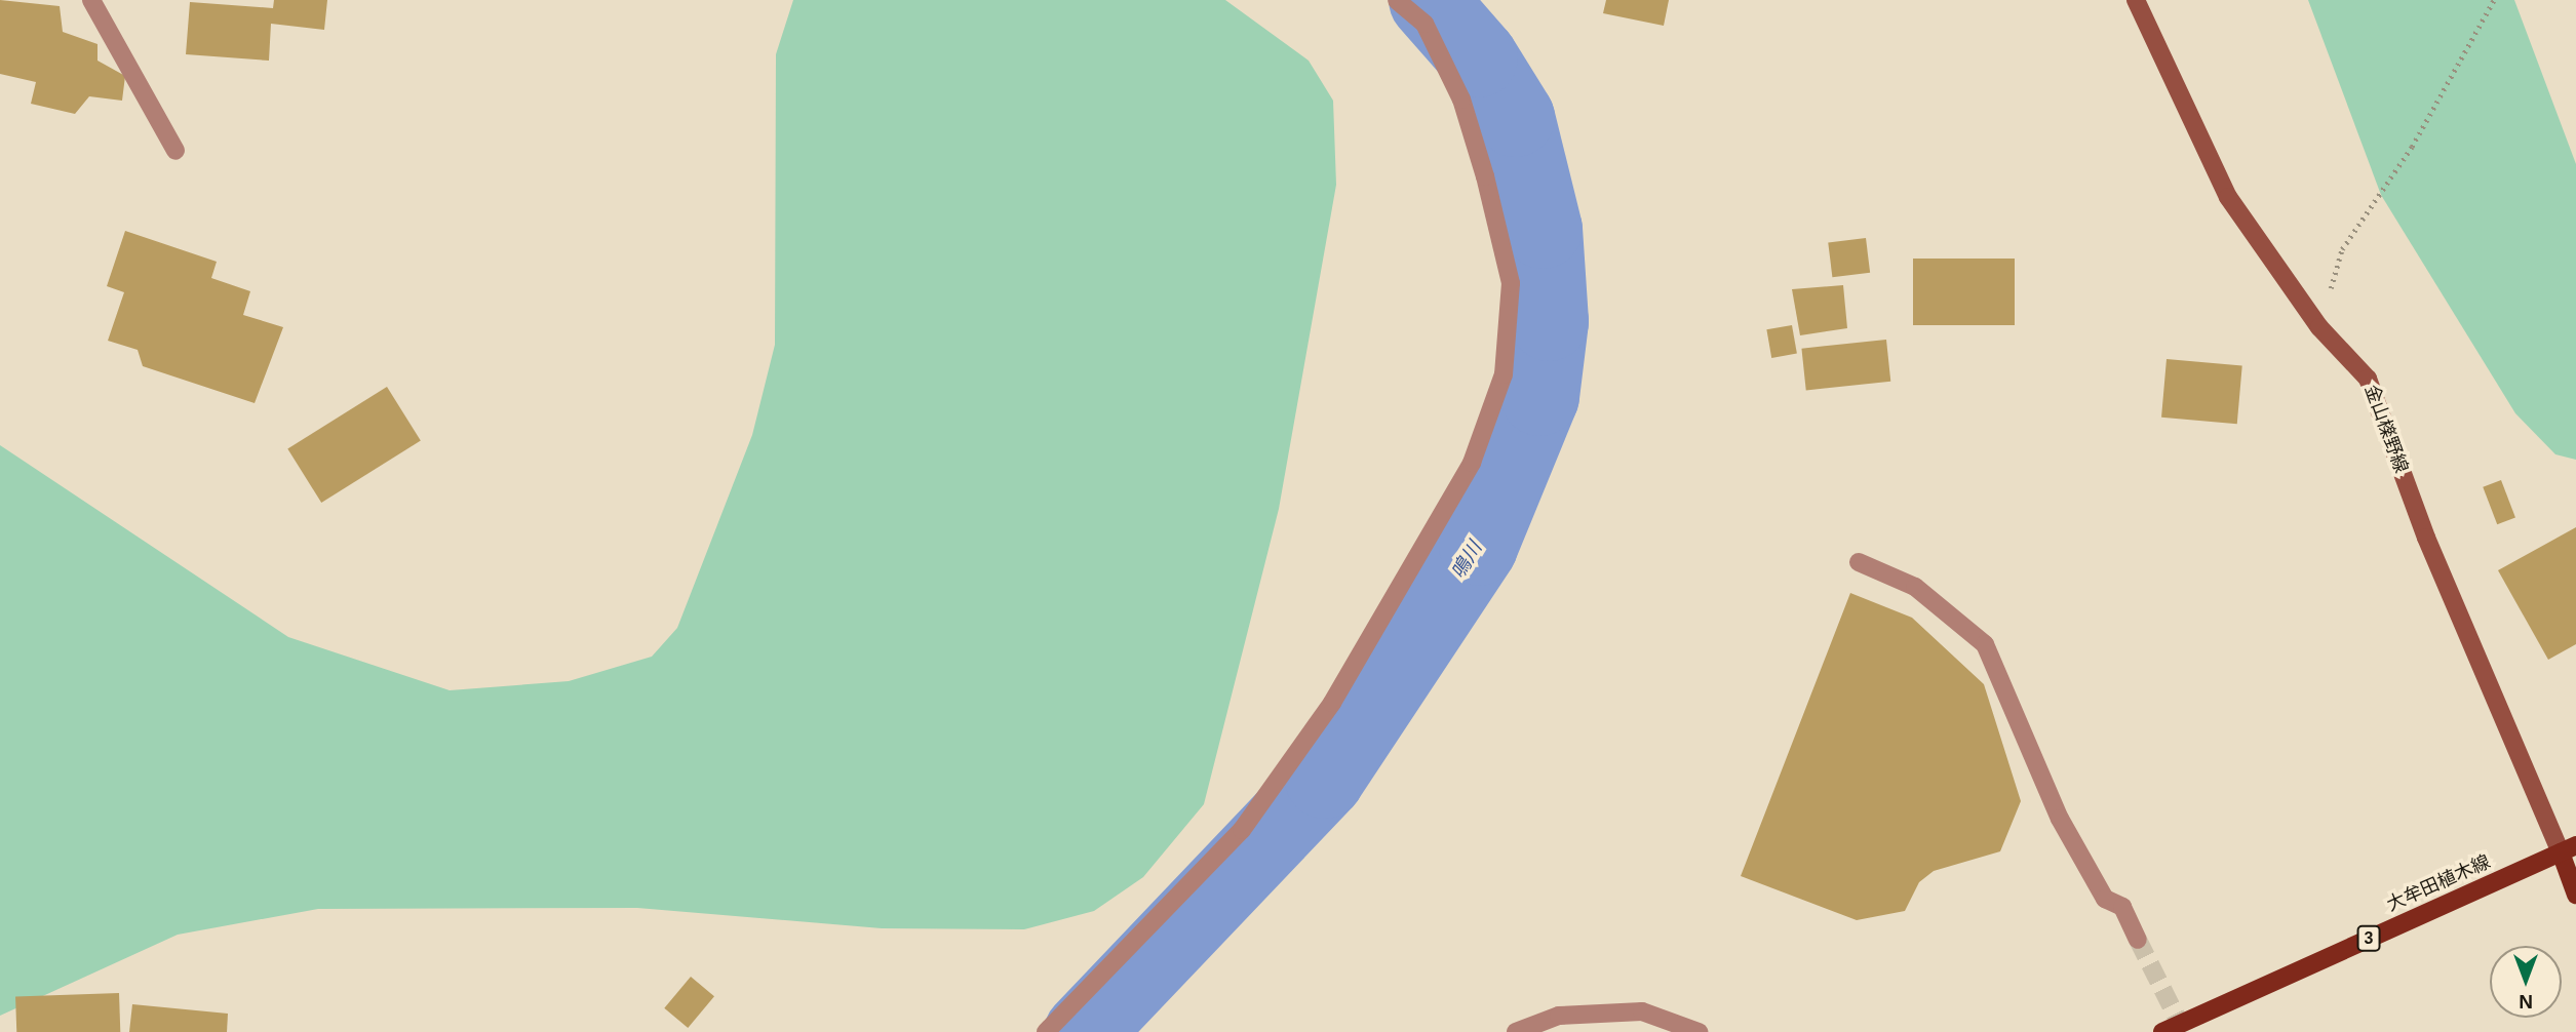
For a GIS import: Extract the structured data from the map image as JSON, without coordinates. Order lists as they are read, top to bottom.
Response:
{
  "streets": {
    "main road": ["金山檪野線", "大牟田植木線", "3"]
  },
  "crossings": [
    ["金山檪野線", "大牟田植木線"]
  ],
  "water": ["鳴川"],
  "north": "bottom"
}
